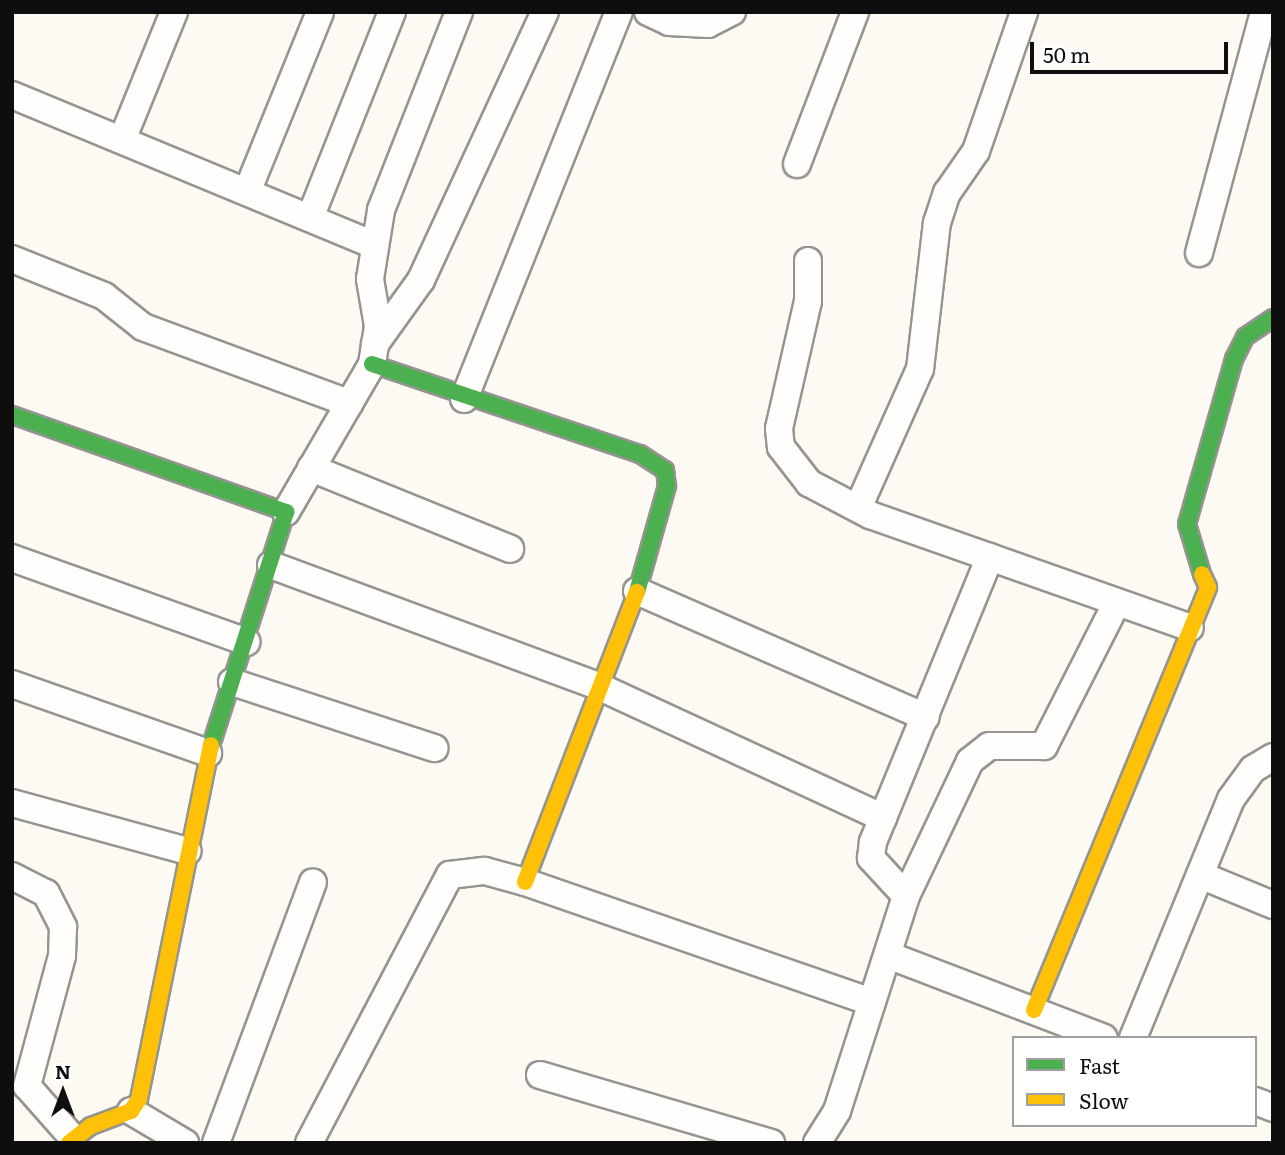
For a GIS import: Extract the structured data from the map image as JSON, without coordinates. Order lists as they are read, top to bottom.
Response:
{
  "legend": ["Fast", "Slow"],
  "scale_bar": "50 m",
  "north": "top"
}
